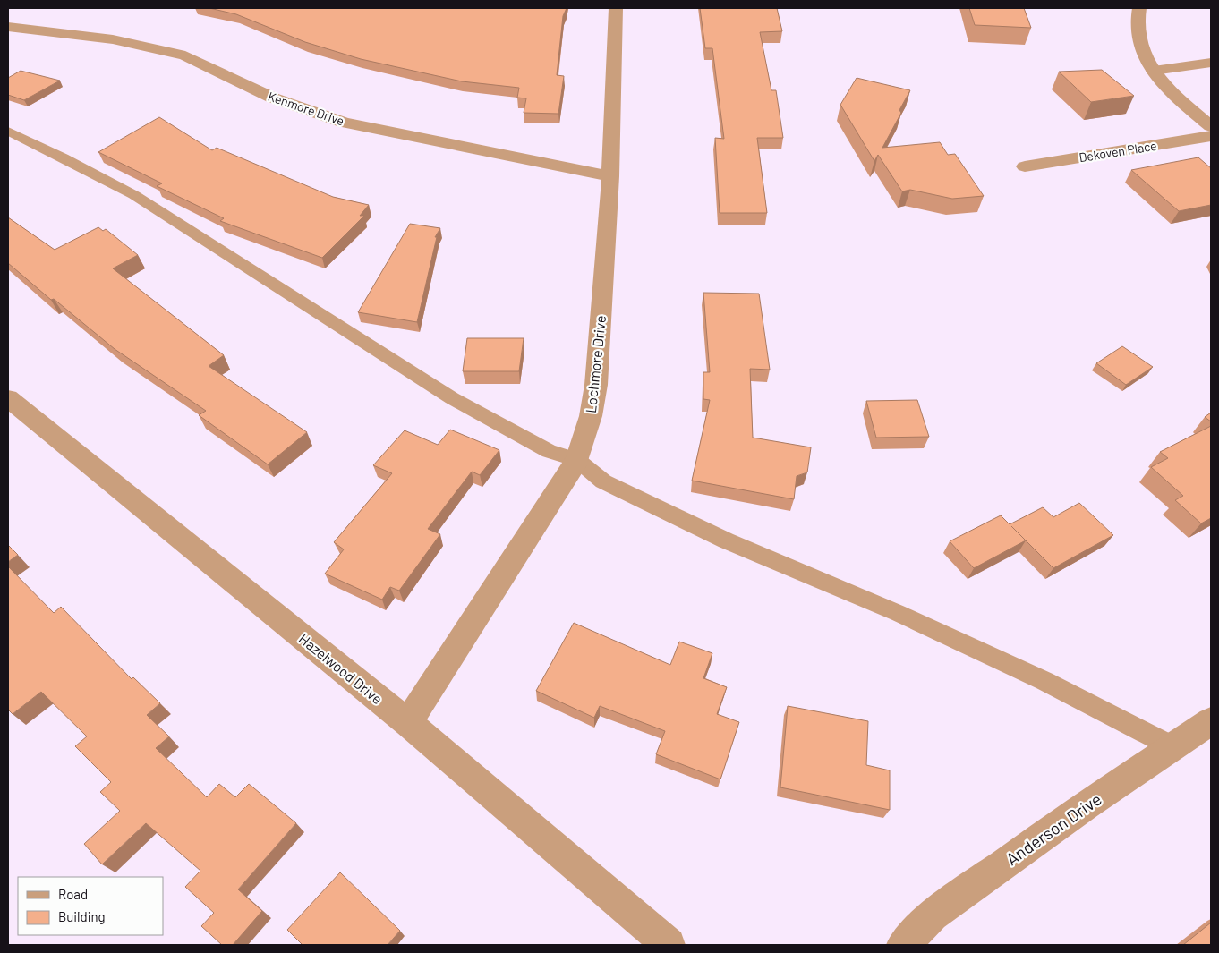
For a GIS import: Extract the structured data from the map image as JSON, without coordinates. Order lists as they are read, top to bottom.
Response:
{
  "streets": {
    "street": [
      "Kenmore Drive",
      "Dekoven Place",
      "Lochmore Drive",
      "Hazelwood Drive",
      "Anderson Drive"
    ]
  },
  "crossings": [
    ["Kenmore Drive", "Lochmore Drive"],
    ["Lochmore Drive", "Hazelwood Drive"]
  ],
  "legend": ["Road", "Building"]
}
